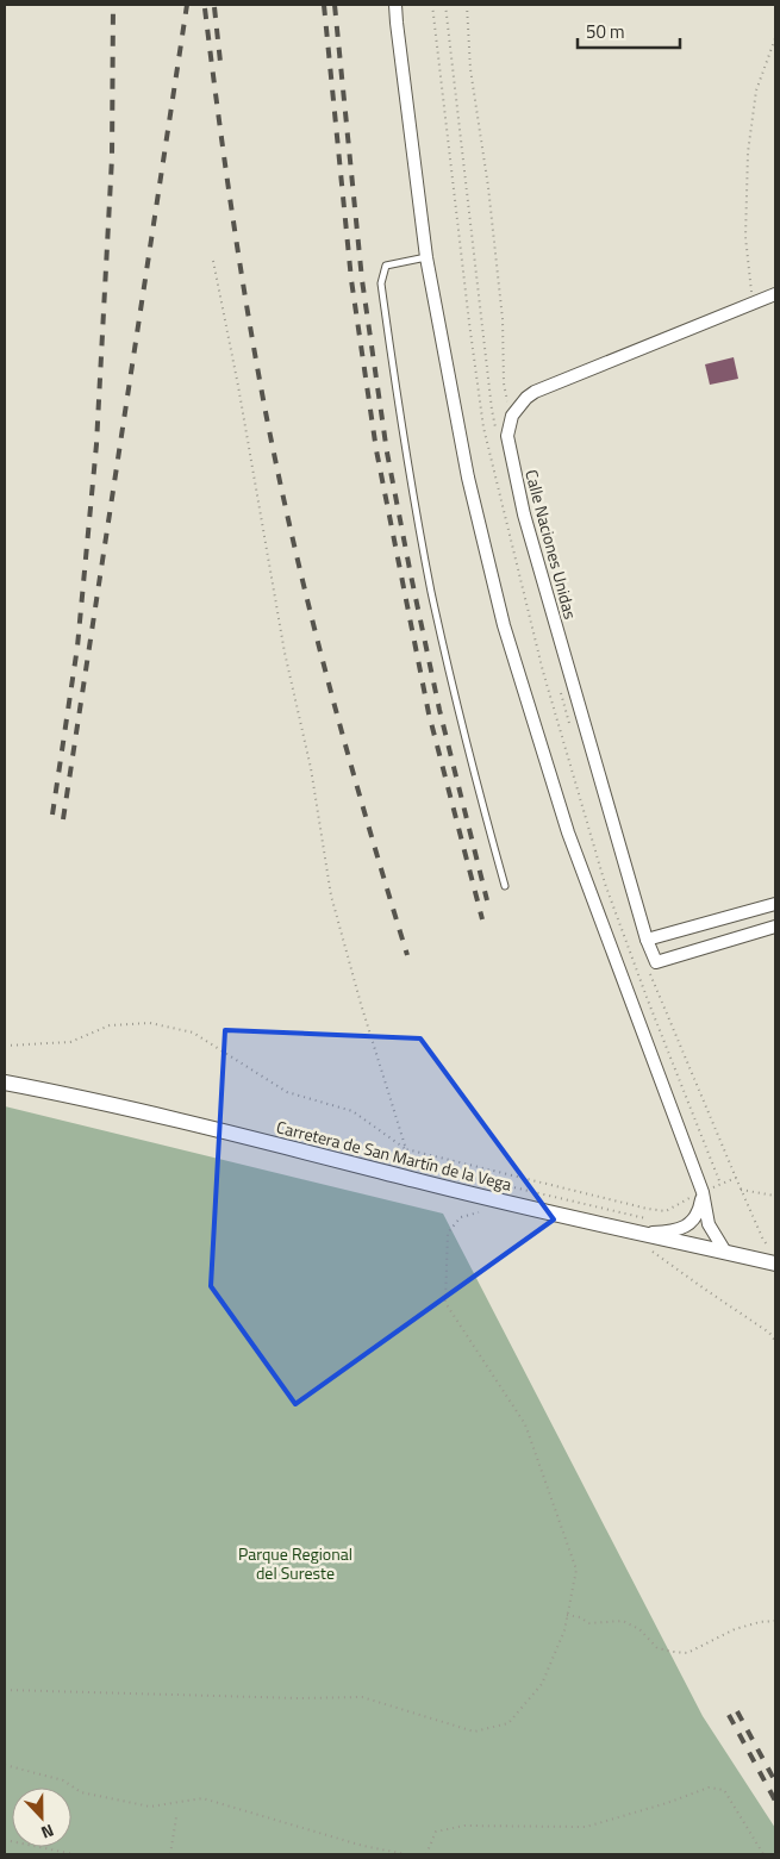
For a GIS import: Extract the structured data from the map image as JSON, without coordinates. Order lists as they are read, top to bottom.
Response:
{
  "streets": {
    "street": ["Calle Naciones Unidas", "Carretera de San Martín de la Vega"]
  },
  "parks": ["Parque Regional del Sureste"],
  "scale_bar": "50 m",
  "north": "bottom"
}
